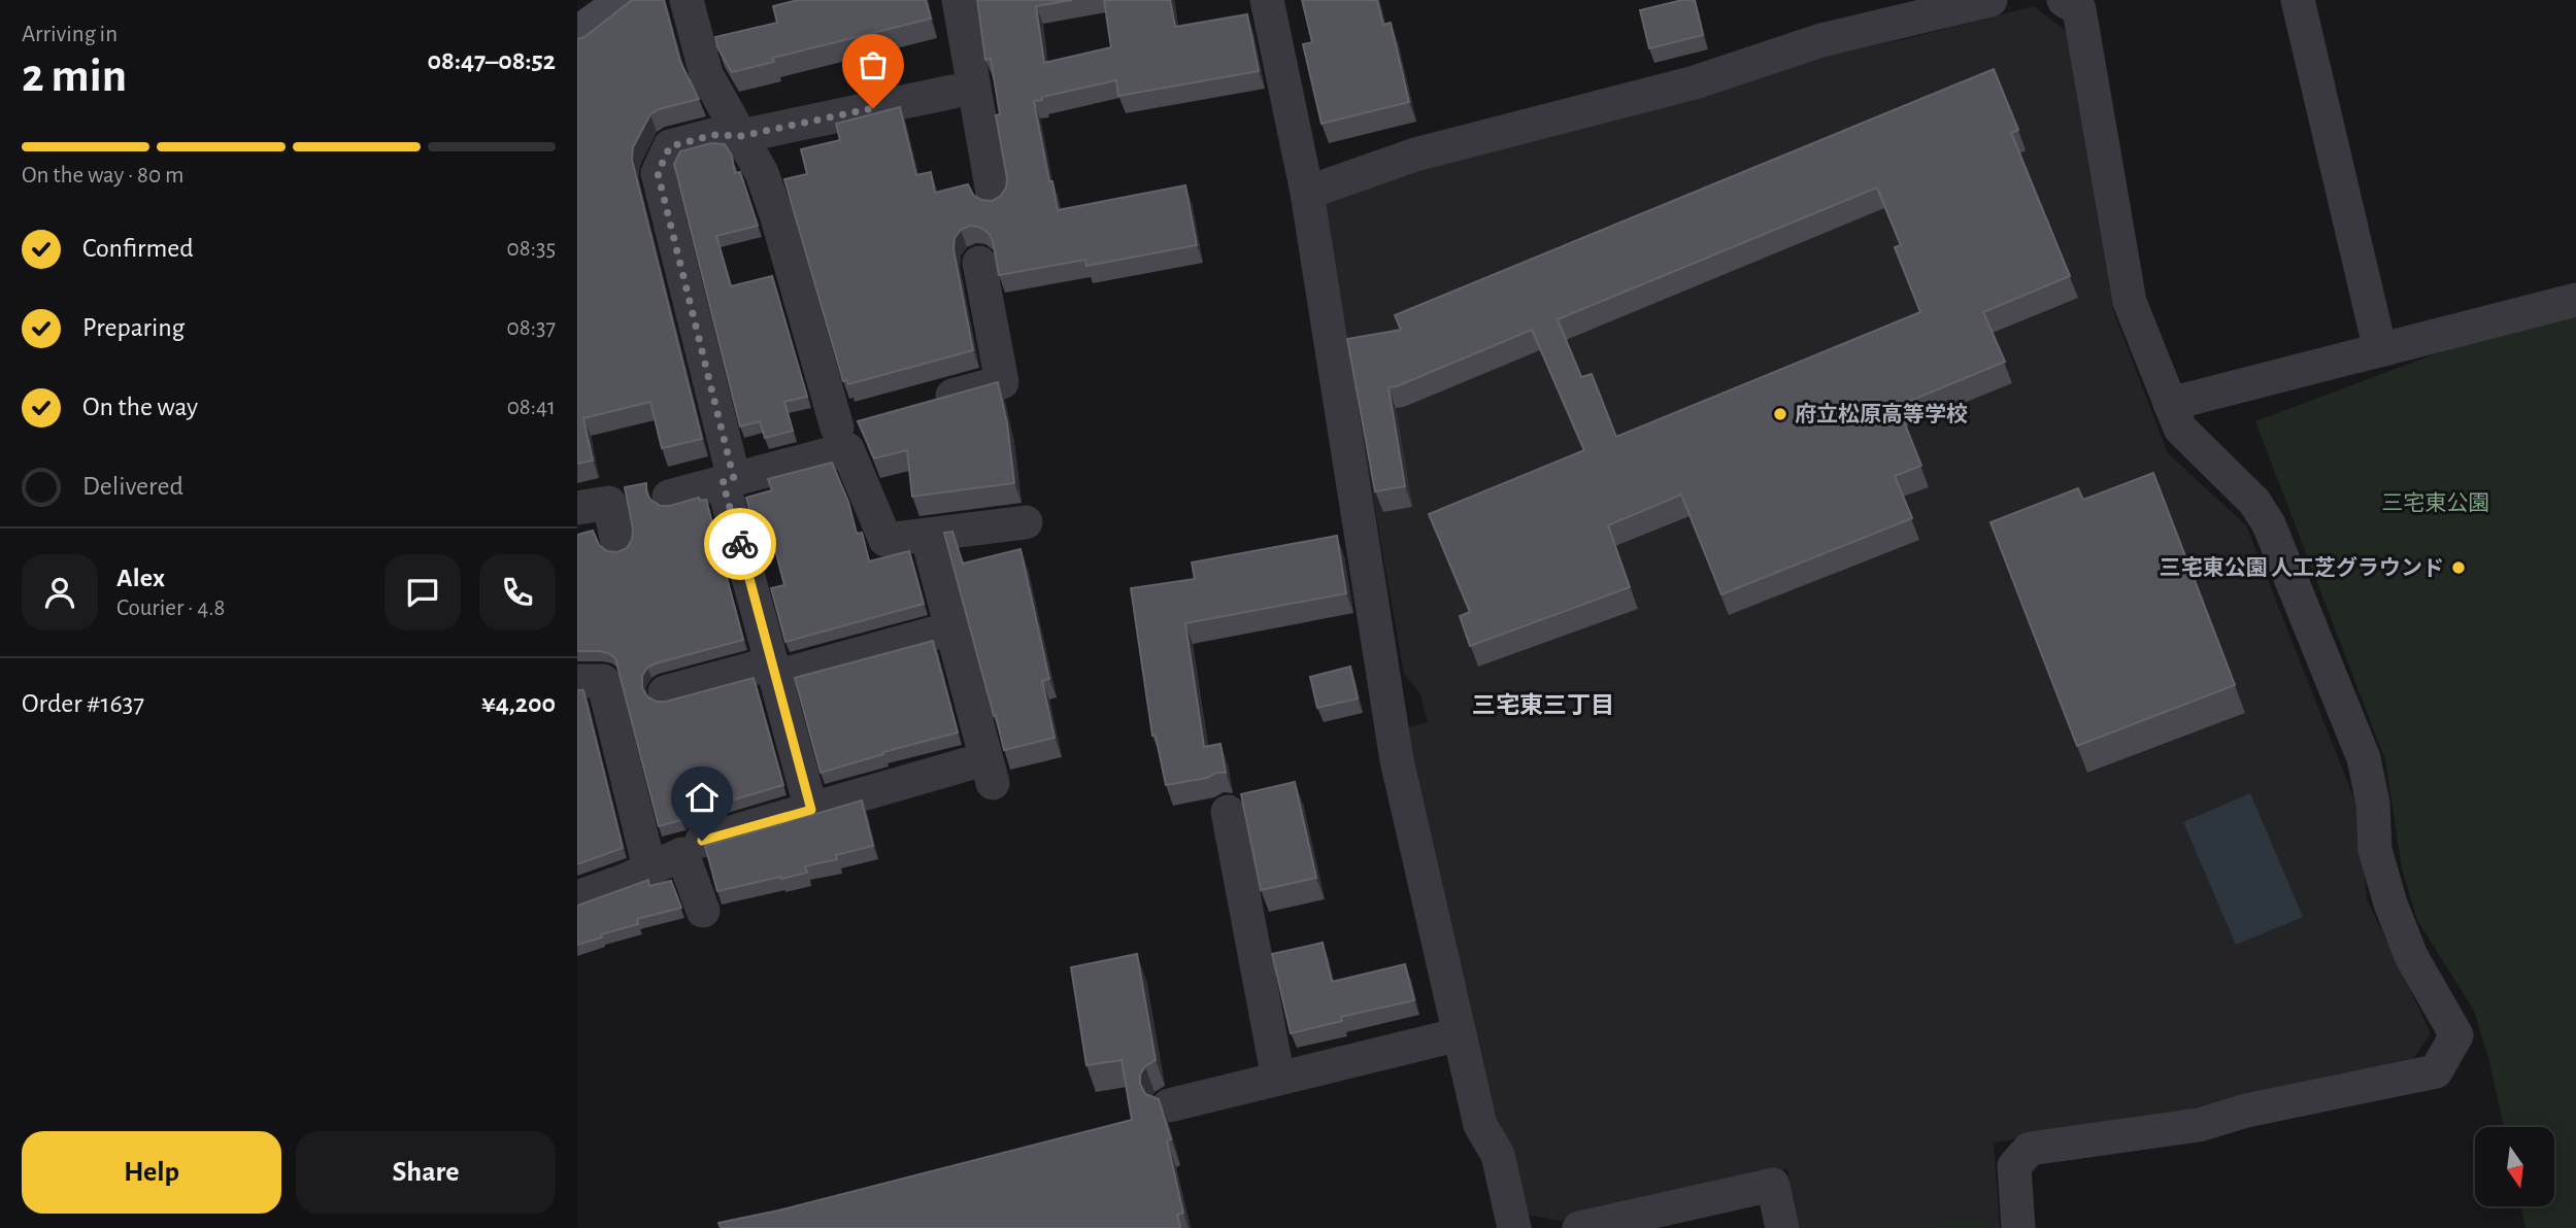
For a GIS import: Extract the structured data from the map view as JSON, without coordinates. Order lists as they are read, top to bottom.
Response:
{
  "districts": ["三宅東三丁目"],
  "parks": ["三宅東公園"],
  "places": ["府立松原高等学校", "三宅東公園 人工芝グラウンド"],
  "north": "bottom",
  "page": {
    "heading": ["2 min", "Arriving in", "08:47–08:52"],
    "panel": [
      "Alex",
      "Courier · 4.8",
      "Order #1637",
      "¥4,200"
    ],
    "bar": "On the way · 80 m",
    "list": [
      ["Confirmed", "08:35"],
      ["Preparing", "08:37"],
      ["On the way", "08:41"],
      "Delivered"
    ],
    "buttons": ["Help", "Share"]
  }
}
